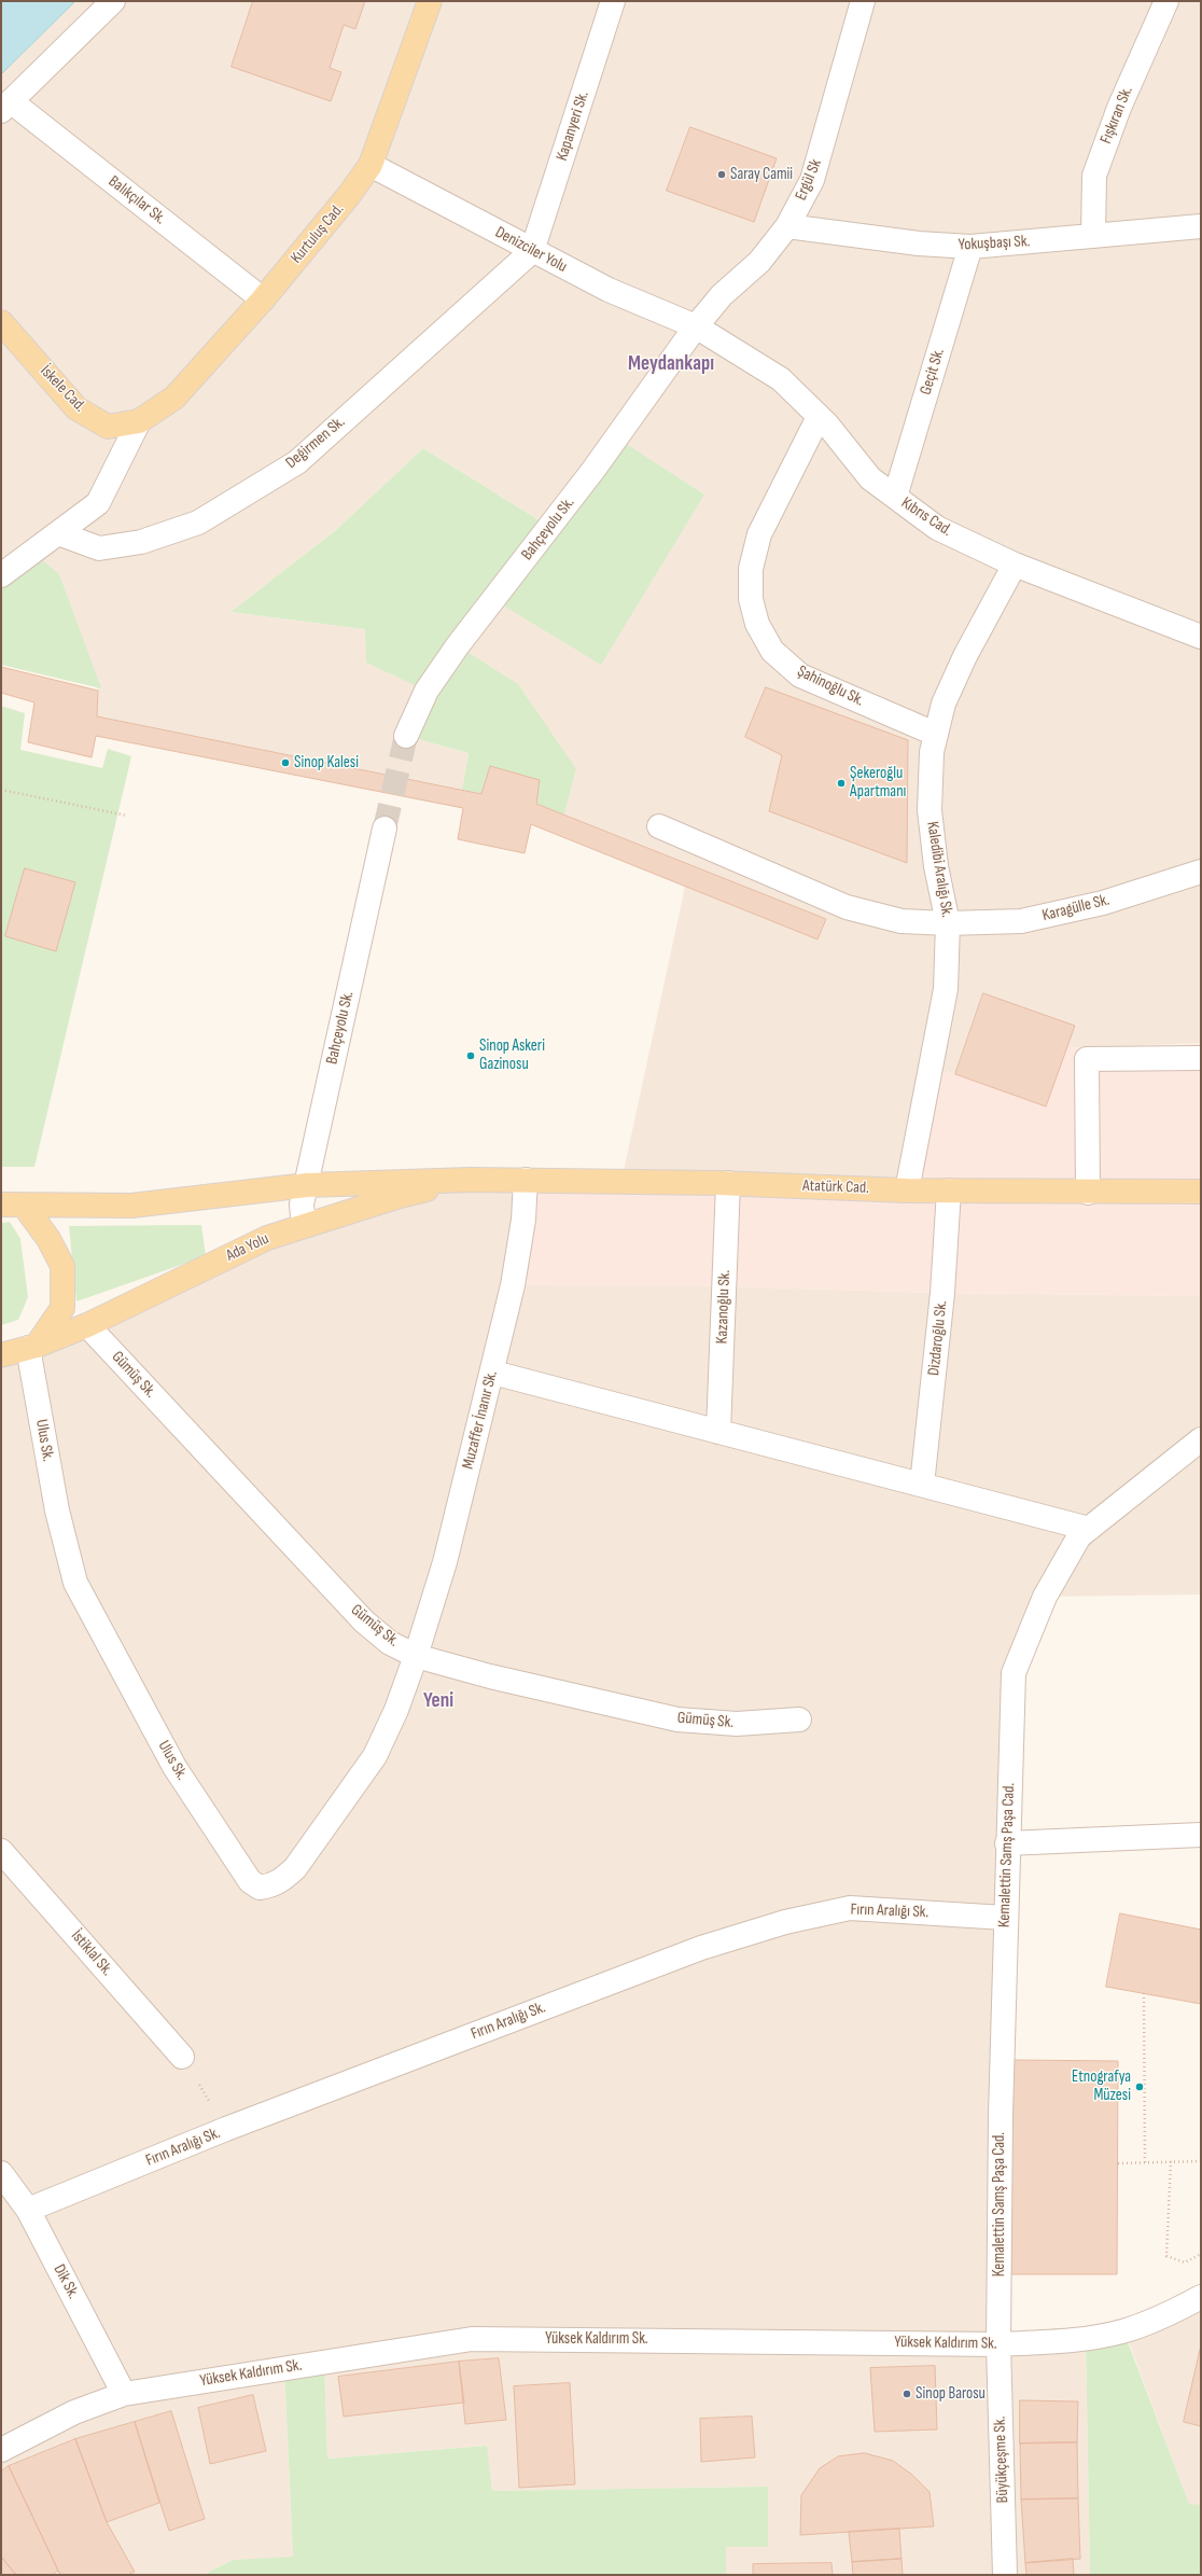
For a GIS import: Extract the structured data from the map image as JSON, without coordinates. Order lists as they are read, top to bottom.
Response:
{
  "streets": {
    "main road": [
      "Kurtuluş Cad.",
      "İskele Cad.",
      "Atatürk Cad.",
      "Ada Yolu"
    ],
    "street": [
      "Fışkıran Sk.",
      "Kapanyeri Sk.",
      "Ergül Sk",
      "Balıkçılar Sk.",
      "Yokuşbaşı Sk.",
      "Denizciler Yolu",
      "Geçit Sk.",
      "Değirmen Sk.",
      "Kıbrıs Cad.",
      "Bahçeyolu Sk.",
      "Şahinoğlu Sk.",
      "Kaledibi Aralığı Sk.",
      "Karagülle Sk.",
      "Kazanoğlu Sk.",
      "Dizdaroğlu Sk.",
      "Gümüş Sk.",
      "Muzaffer İnanır Sk.",
      "Ulus Sk.",
      "Kemalettin Samş Paşa Cad.",
      "Fırın Aralığı Sk.",
      "İstiklal Sk.",
      "Dik Sk.",
      "Yüksek Kaldırım Sk.",
      "Büyükçeşme Sk."
    ]
  },
  "crossings": [
    ["Fışkıran Sk.", "Yokuşbaşı Sk."],
    ["Kapanyeri Sk.", "Denizciler Yolu"],
    ["Kapanyeri Sk.", "Değirmen Sk."],
    ["Ergül Sk", "Yokuşbaşı Sk."],
    ["Ergül Sk", "Denizciler Yolu"],
    ["Ergül Sk", "Kıbrıs Cad."],
    ["Ergül Sk", "Bahçeyolu Sk."],
    ["Balıkçılar Sk.", "Kurtuluş Cad."],
    ["Kurtuluş Cad.", "Denizciler Yolu"],
    ["Kurtuluş Cad.", "İskele Cad."],
    ["Yokuşbaşı Sk.", "Geçit Sk."],
    ["Denizciler Yolu", "Değirmen Sk."],
    ["Denizciler Yolu", "Kıbrıs Cad."],
    ["Denizciler Yolu", "Bahçeyolu Sk."],
    ["Geçit Sk.", "Kıbrıs Cad."],
    ["Kıbrıs Cad.", "Bahçeyolu Sk."],
    ["Kıbrıs Cad.", "Şahinoğlu Sk."],
    ["Kıbrıs Cad.", "Kaledibi Aralığı Sk."],
    ["Bahçeyolu Sk.", "Ada Yolu"],
    ["Şahinoğlu Sk.", "Kaledibi Aralığı Sk."],
    ["Kaledibi Aralığı Sk.", "Karagülle Sk."],
    ["Kaledibi Aralığı Sk.", "Atatürk Cad."],
    ["Atatürk Cad.", "Ada Yolu"],
    ["Atatürk Cad.", "Kazanoğlu Sk."],
    ["Atatürk Cad.", "Dizdaroğlu Sk."],
    ["Atatürk Cad.", "Muzaffer İnanır Sk."],
    ["Ada Yolu", "Gümüş Sk."],
    ["Ada Yolu", "Ulus Sk."],
    ["Gümüş Sk.", "Muzaffer İnanır Sk."],
    ["Gümüş Sk.", "Ulus Sk."],
    ["Muzaffer İnanır Sk.", "Ulus Sk."],
    ["Kemalettin Samş Paşa Cad.", "Fırın Aralığı Sk."],
    ["Kemalettin Samş Paşa Cad.", "Yüksek Kaldırım Sk."],
    ["Kemalettin Samş Paşa Cad.", "Büyükçeşme Sk."],
    ["Fırın Aralığı Sk.", "Dik Sk."],
    ["Dik Sk.", "Yüksek Kaldırım Sk."],
    ["Yüksek Kaldırım Sk.", "Büyükçeşme Sk."]
  ],
  "districts": ["Meydankapı", "Yeni"],
  "places": [
    "Saray Camii",
    "Sinop Kalesi",
    "Şekeroğlu Apartmanı",
    "Sinop Askeri Gazinosu",
    "Etnografya Müzesi",
    "Sinop Barosu"
  ]
}
